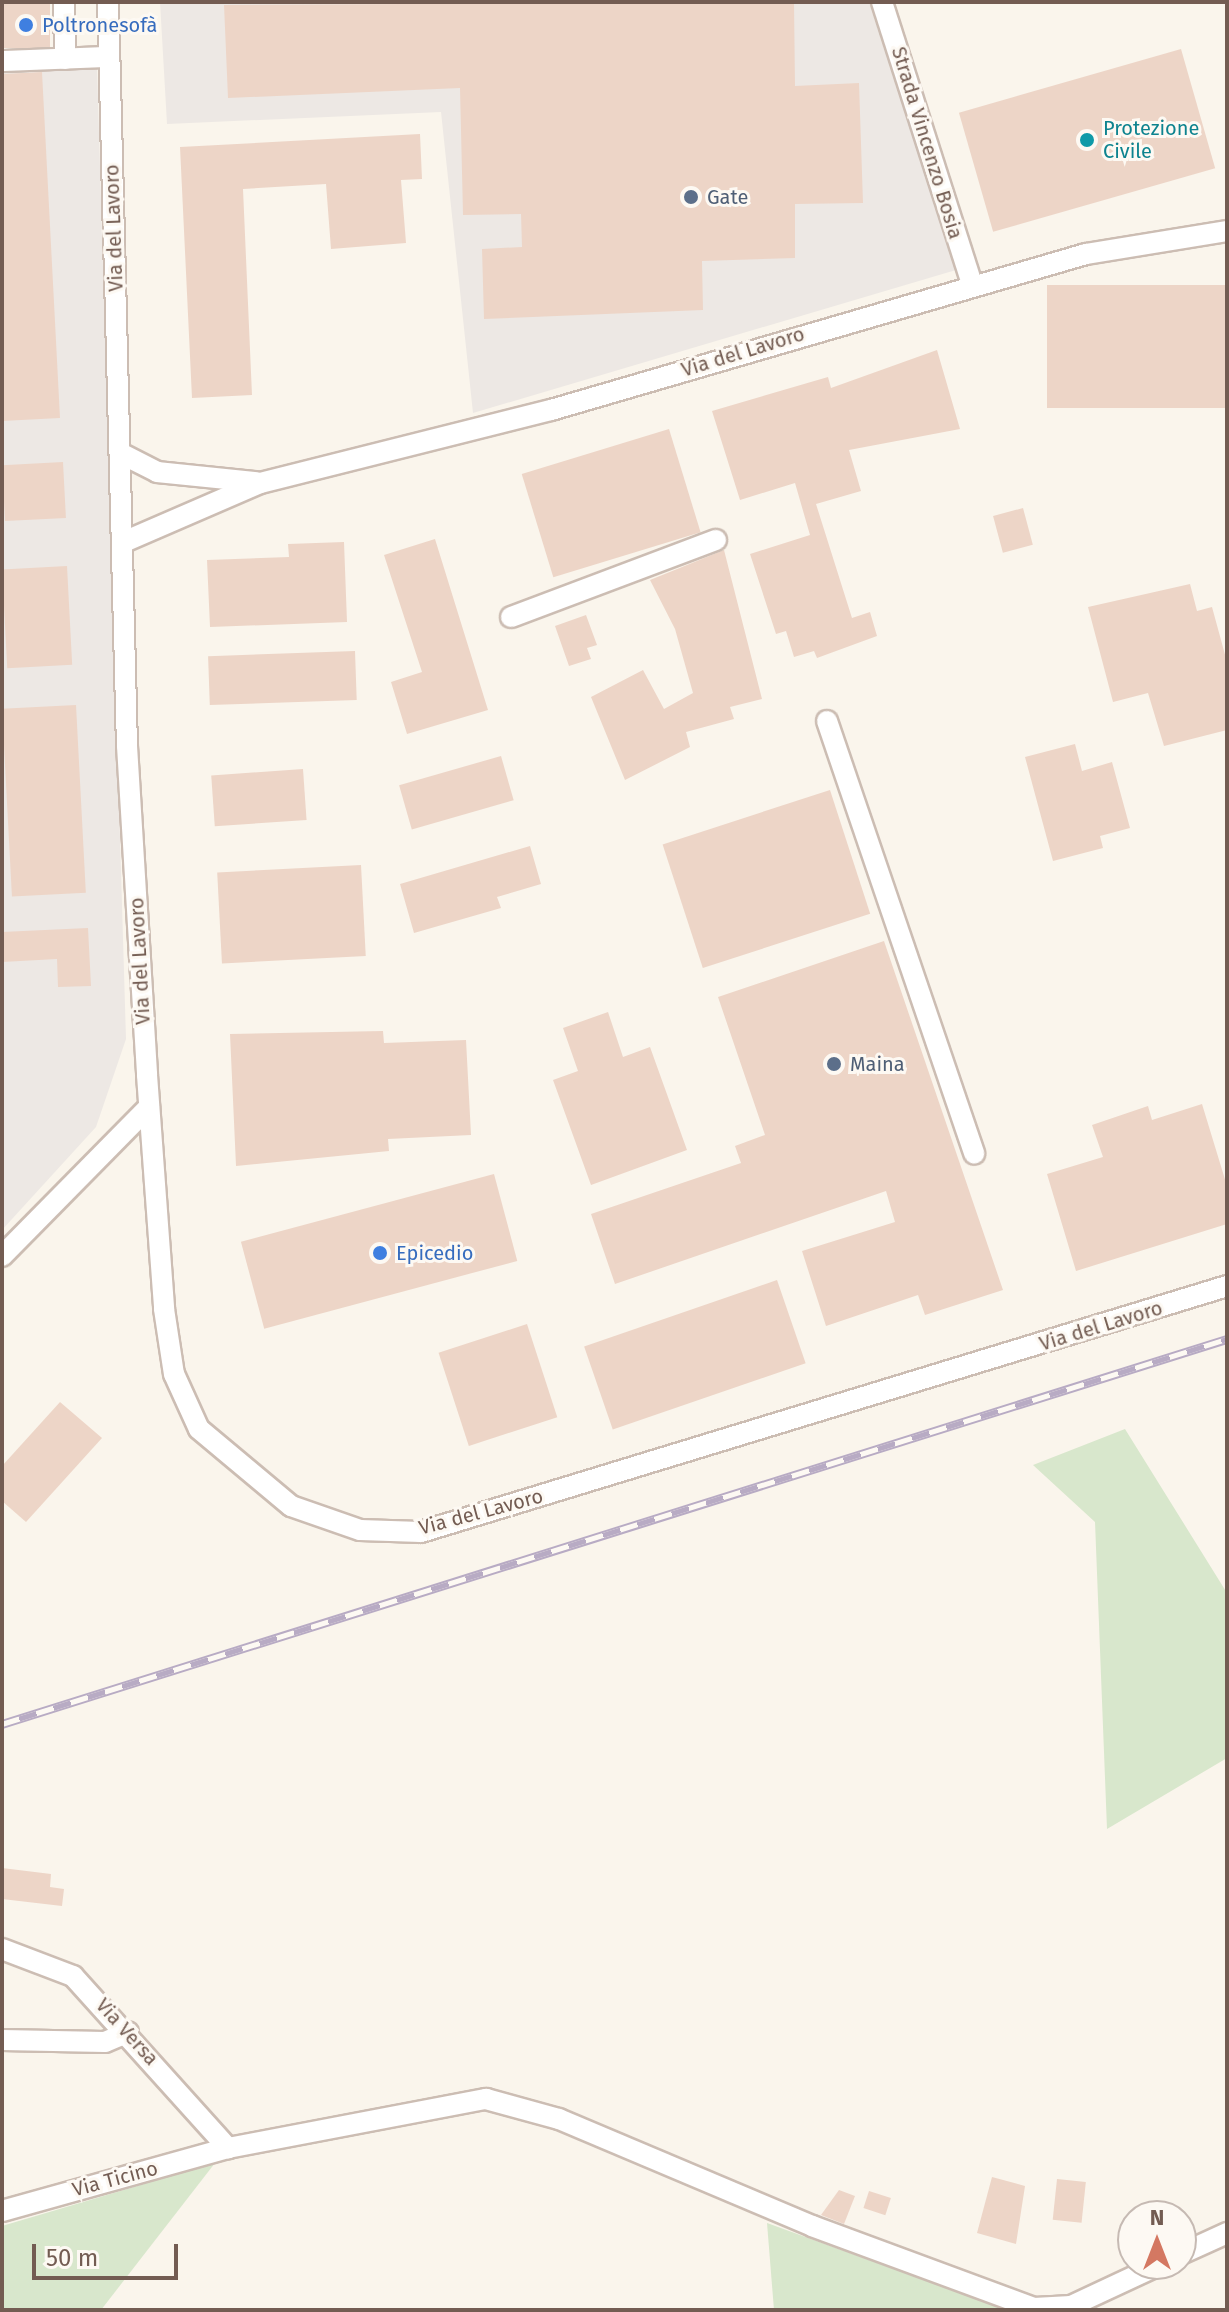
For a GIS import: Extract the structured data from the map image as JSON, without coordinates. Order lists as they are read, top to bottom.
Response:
{
  "streets": {
    "street": [
      "Strada Vincenzo Bosia",
      "Via del Lavoro",
      "Via Versa",
      "Via Ticino"
    ]
  },
  "crossings": [
    ["Strada Vincenzo Bosia", "Via del Lavoro"],
    ["Via Versa", "Via Ticino"]
  ],
  "places": [
    "Poltronesofà",
    "Protezione Civile",
    "Gate",
    "Maina",
    "Epicedio"
  ],
  "scale_bar": "50 m",
  "north": "top"
}
